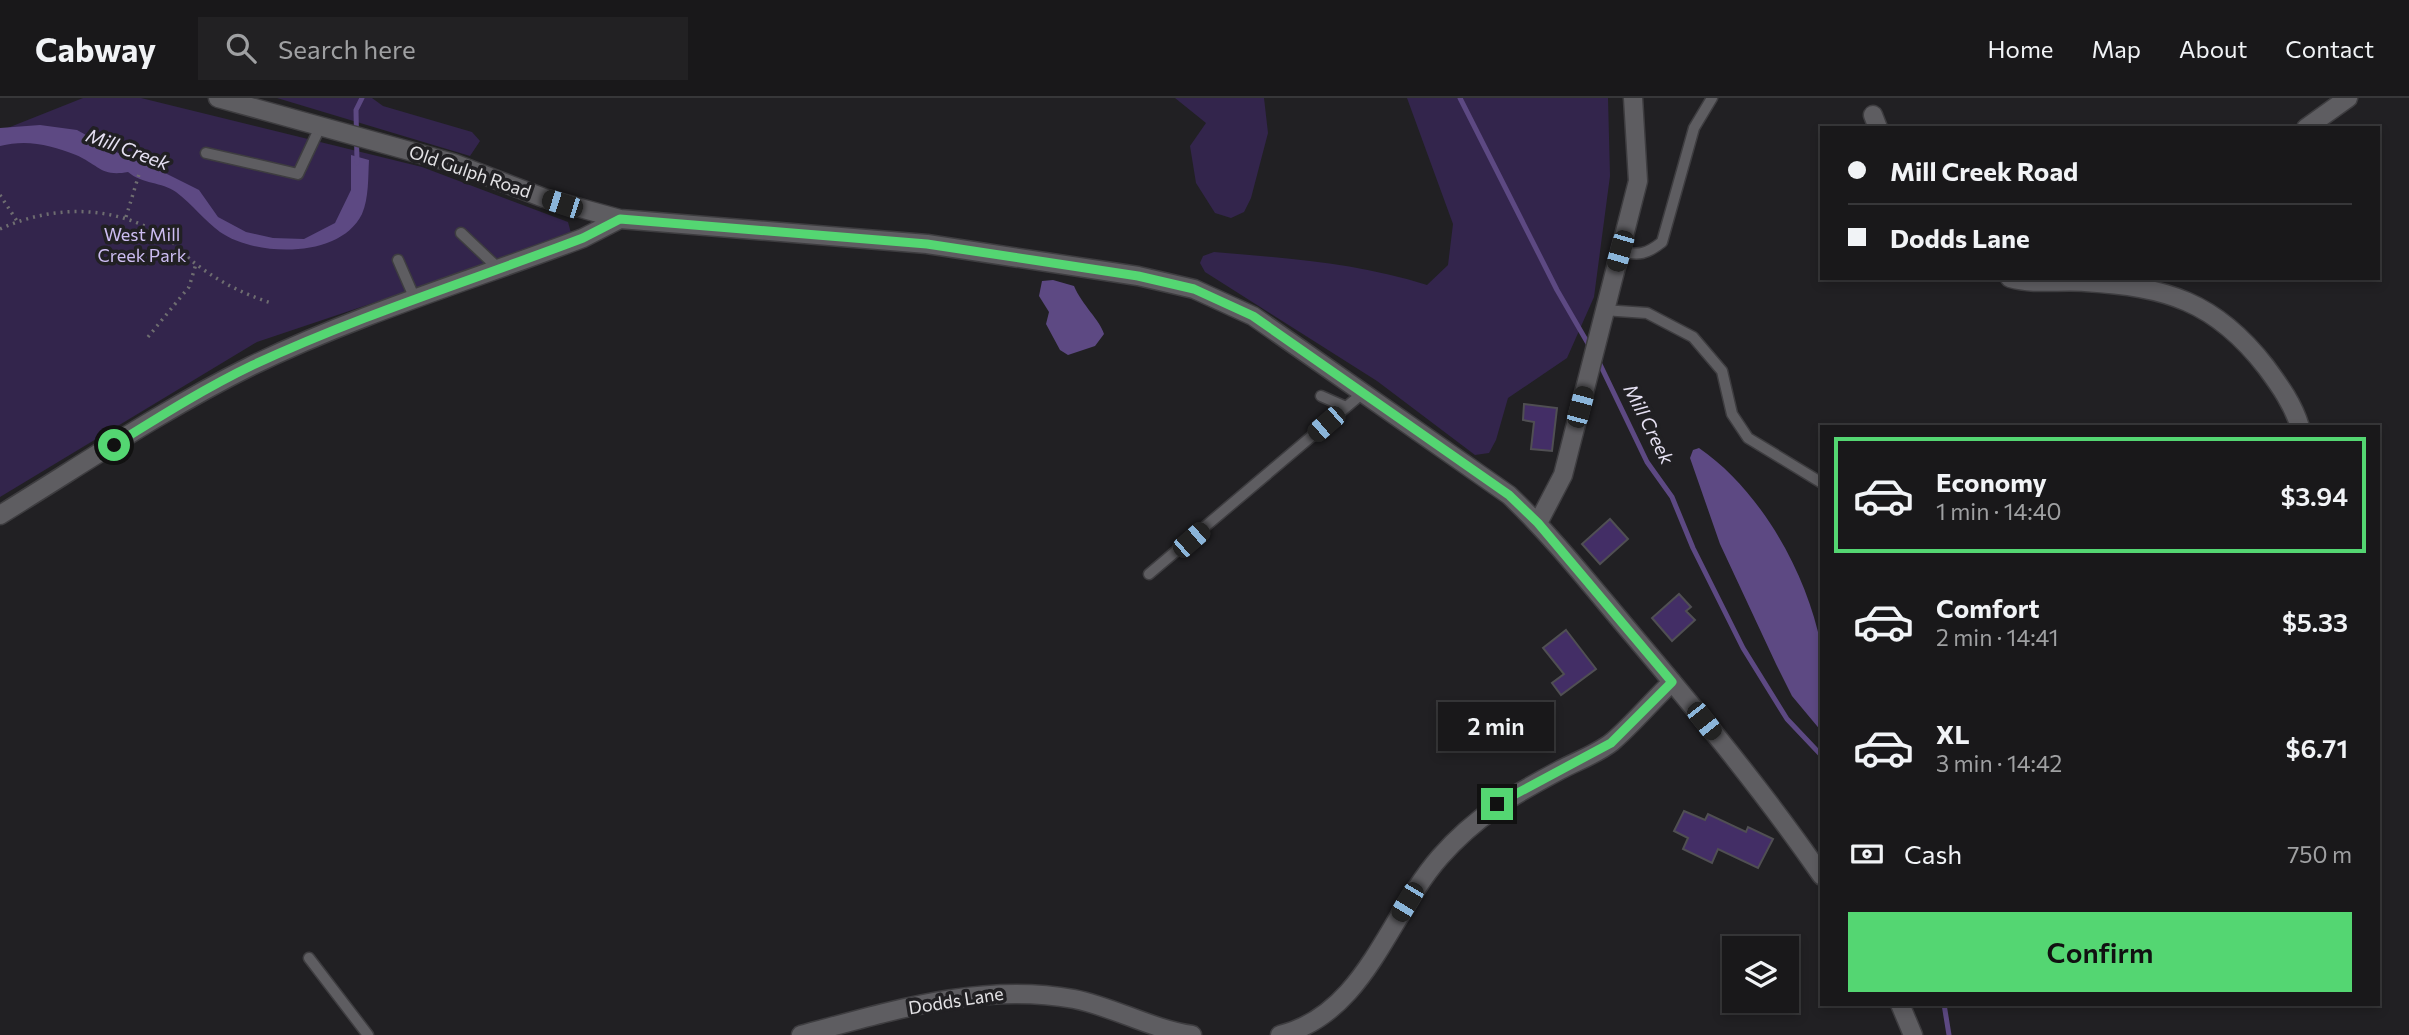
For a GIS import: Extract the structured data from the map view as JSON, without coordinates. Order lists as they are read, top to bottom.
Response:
{
  "streets": {
    "street": ["Old Gulph Road", "Dodds Lane"]
  },
  "water": ["Mill Creek"],
  "parks": ["West Mill Creek Park"],
  "page": {
    "header": "Cabway",
    "search": "Search here",
    "nav": [
      "Home",
      "Map",
      "About",
      "Contact"
    ],
    "banner": ["Mill Creek Road", "Dodds Lane"],
    "list": [
      {
        "name": "Economy",
        "note": "1 min · 14:40",
        "value": "$3.94"
      },
      {
        "name": "Comfort",
        "note": "2 min · 14:41",
        "value": "$5.33"
      },
      {
        "name": "XL",
        "note": "3 min · 14:42",
        "value": "$6.71"
      }
    ],
    "bubble": "2 min",
    "pay": ["Cash", "750 m"],
    "buttons": "Confirm"
  }
}
